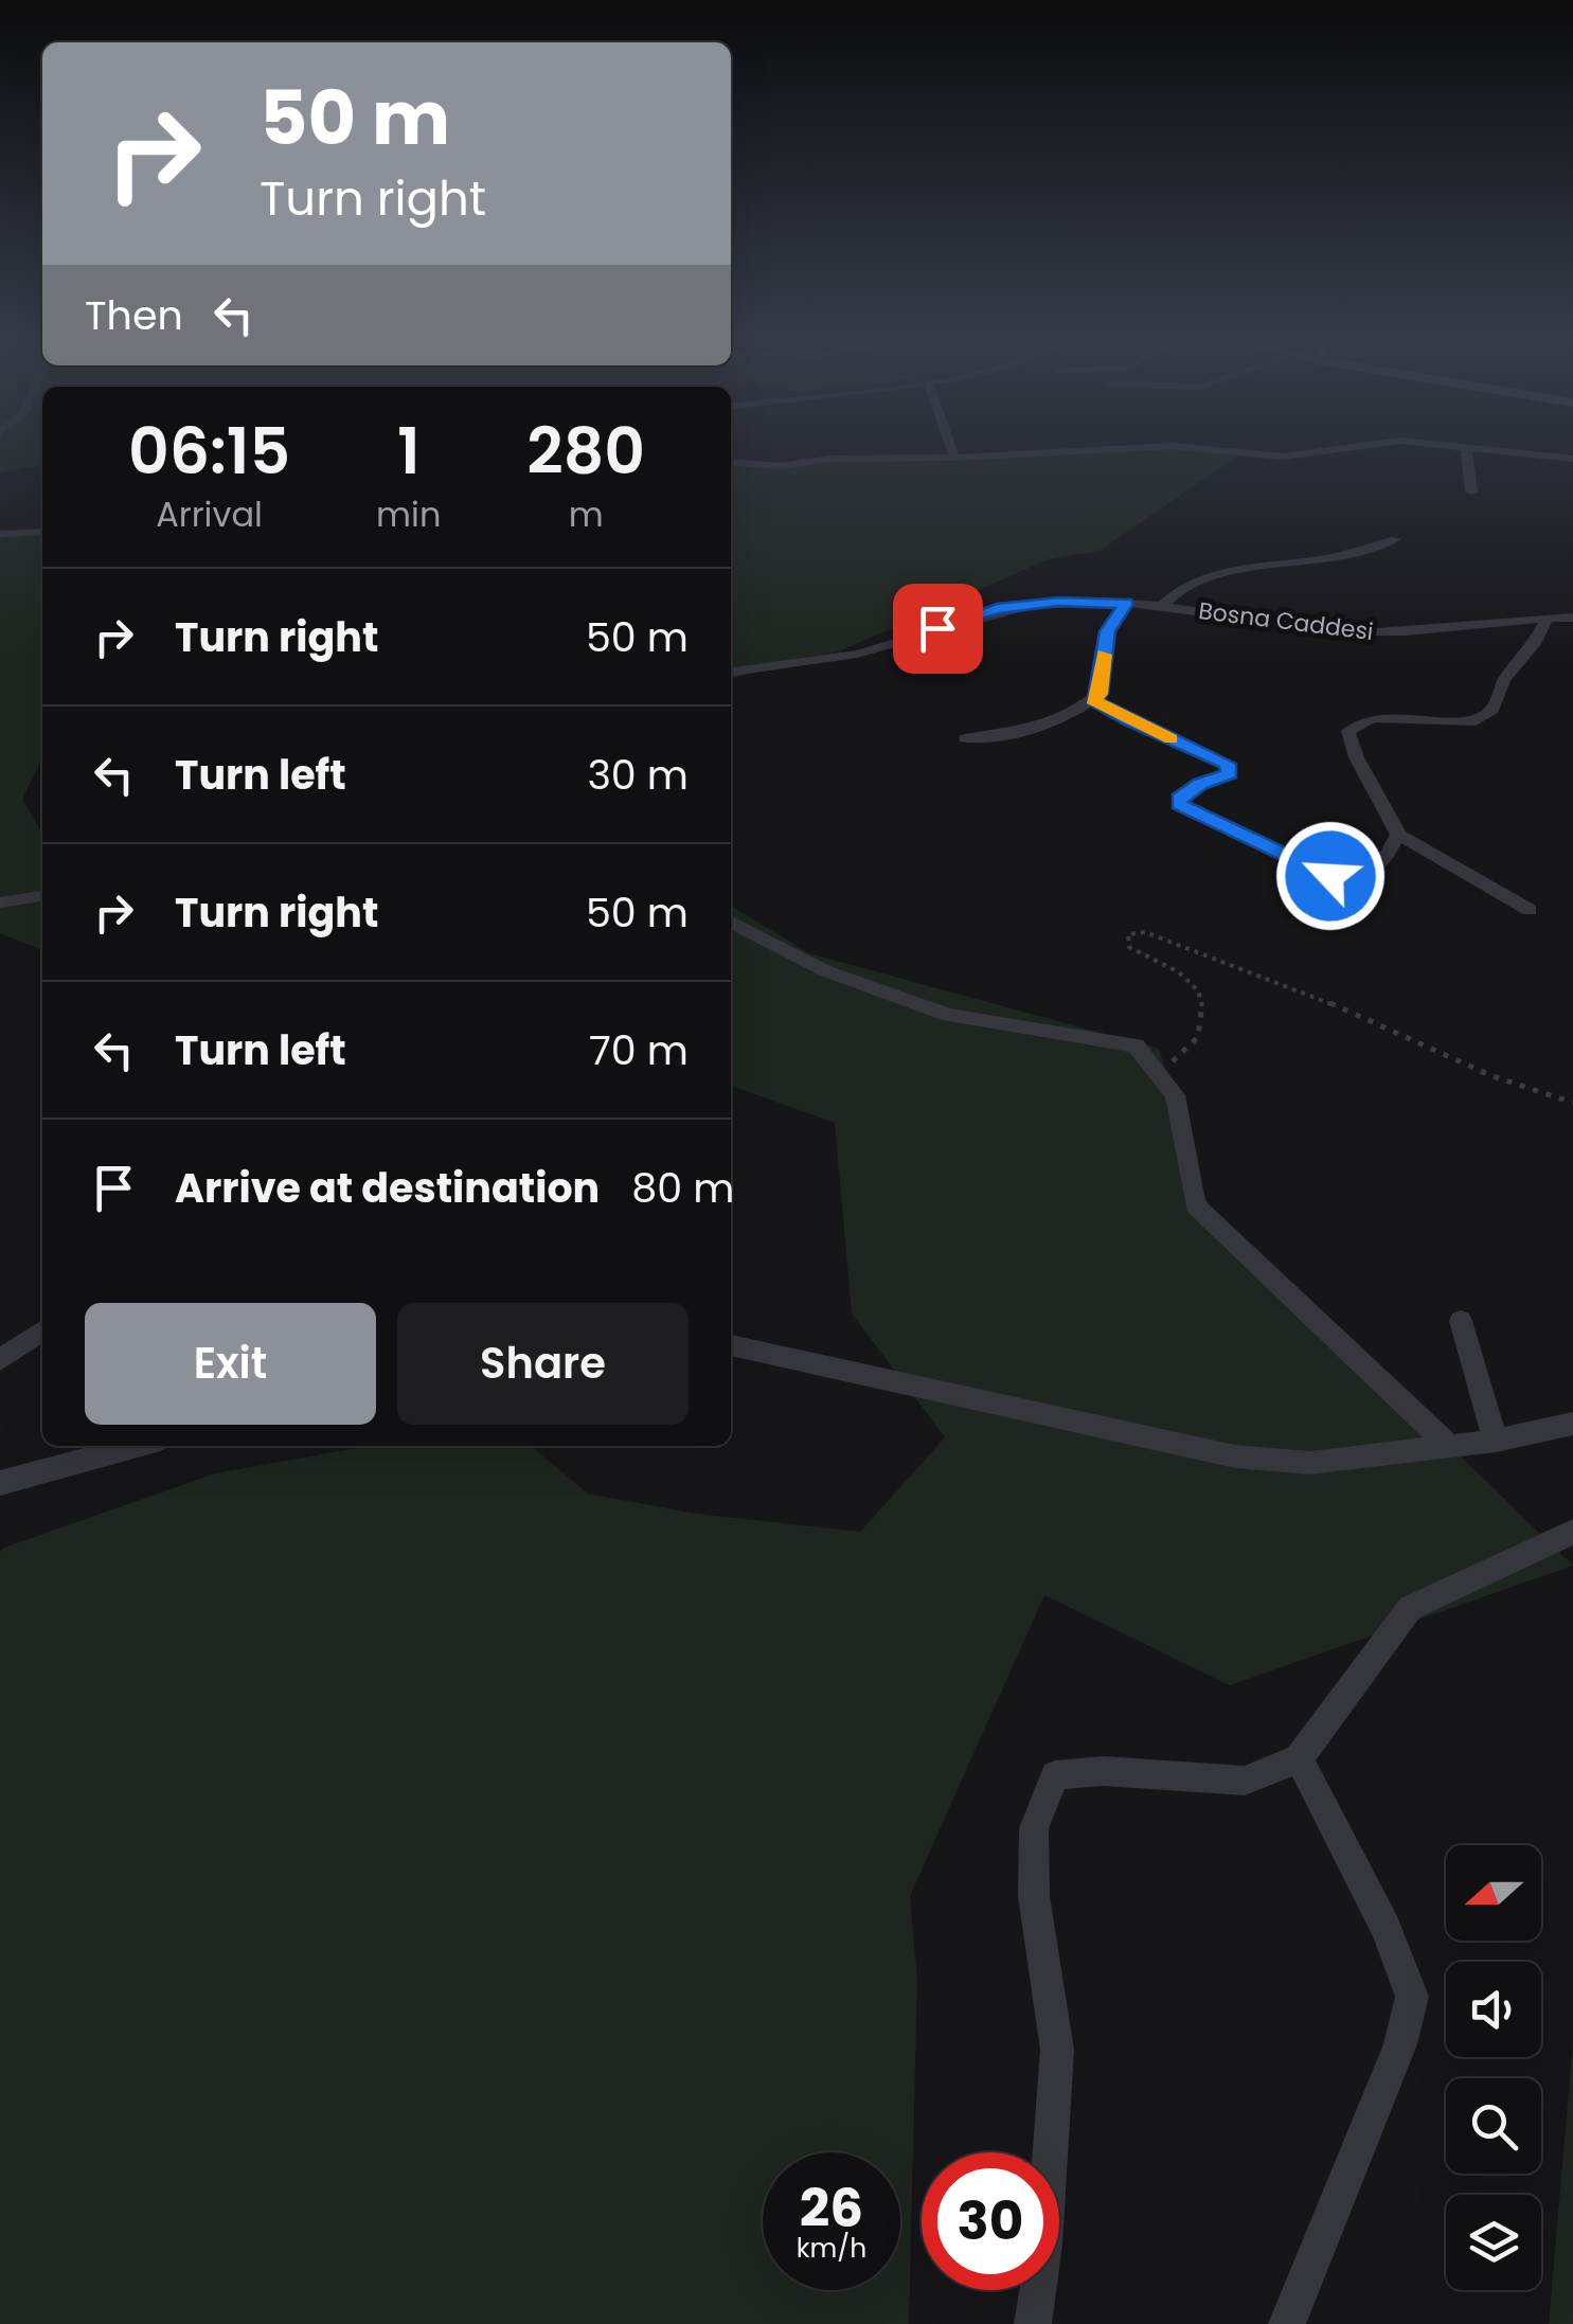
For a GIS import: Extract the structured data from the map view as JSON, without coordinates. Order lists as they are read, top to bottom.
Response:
{
  "streets": {
    "street": ["Bosna Caddesi"]
  },
  "north": "left",
  "page": {
    "turn": ["50 m", "Turn right"],
    "then": "Then",
    "eta": [
      "06:15",
      "Arrival",
      "1",
      "min",
      "280",
      "m"
    ],
    "list": [
      {
        "name": "Turn right",
        "value": "50 m"
      },
      {
        "name": "Turn left",
        "value": "30 m"
      },
      {
        "name": "Turn right",
        "value": "50 m"
      },
      {
        "name": "Turn left",
        "value": "70 m"
      },
      {
        "name": "Arrive at destination",
        "value": "80 m"
      }
    ],
    "buttons": ["Exit", "Share"],
    "speed": "26 km/h",
    "limit": "30"
  }
}
